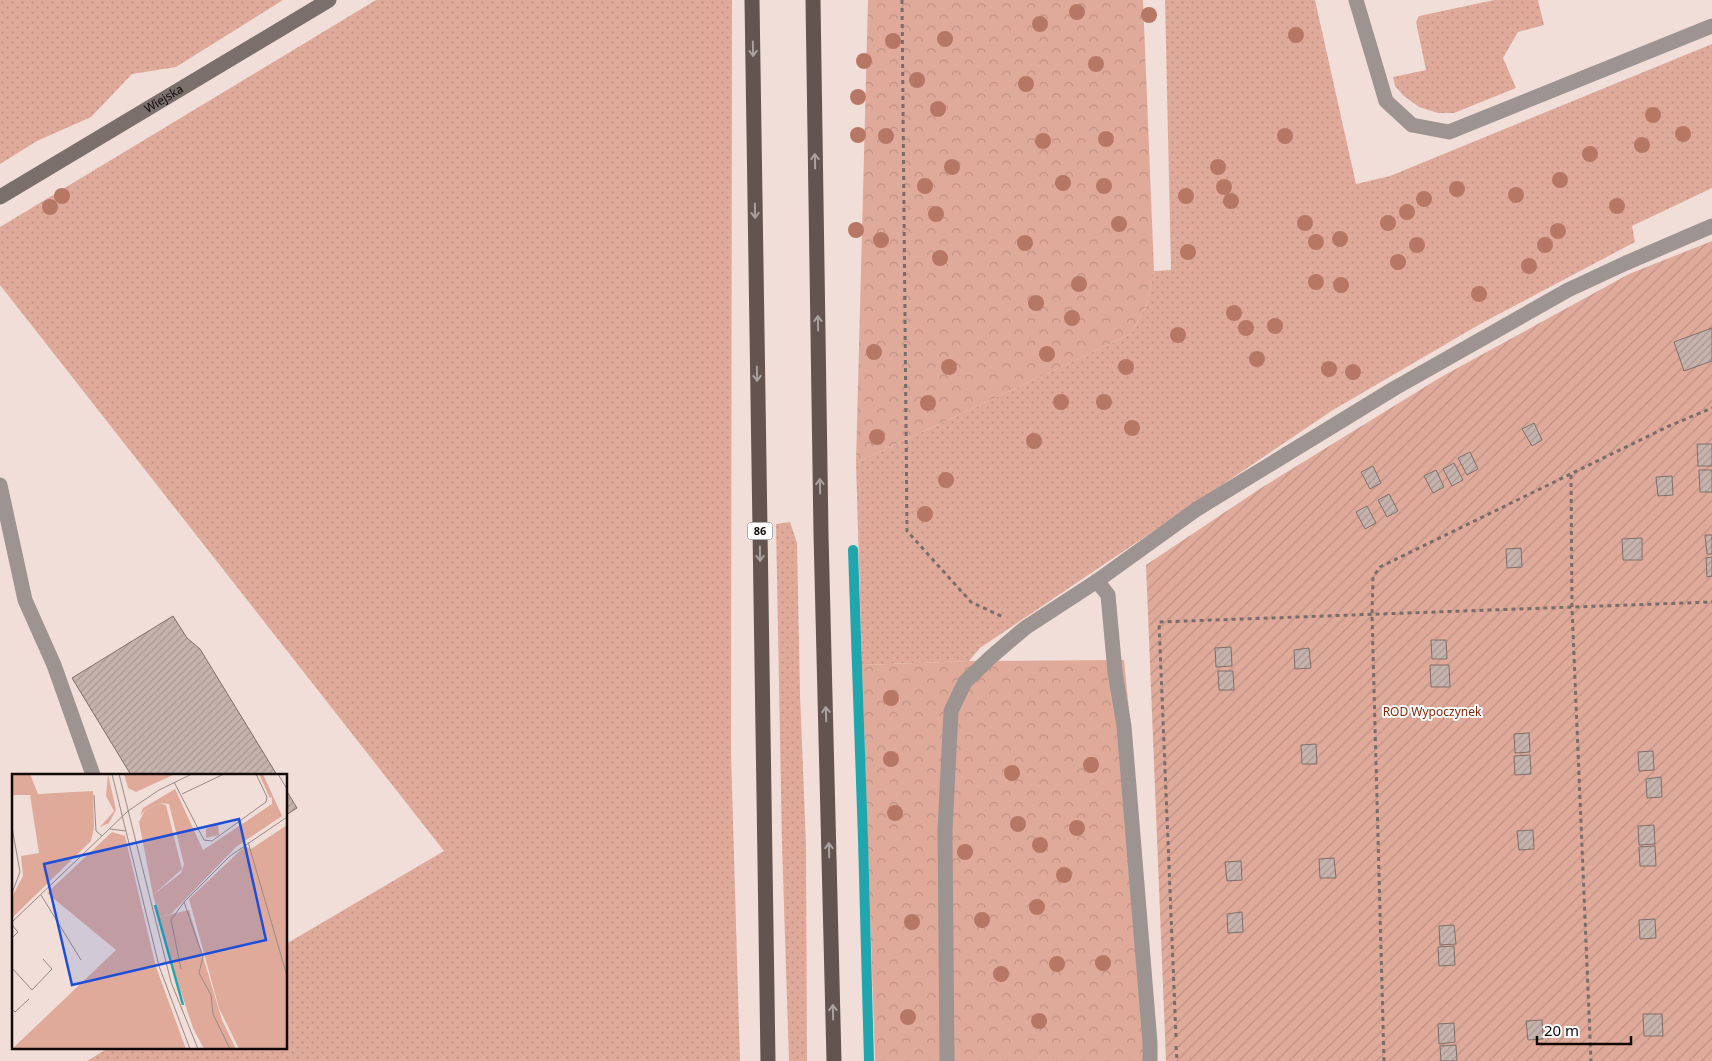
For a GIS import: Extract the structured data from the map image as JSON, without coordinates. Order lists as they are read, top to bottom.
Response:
{
  "streets": {
    "main road": ["86"],
    "street": ["Wiejska"]
  },
  "parks": ["ROD Wypoczynek"],
  "scale_bar": "20 m"
}
